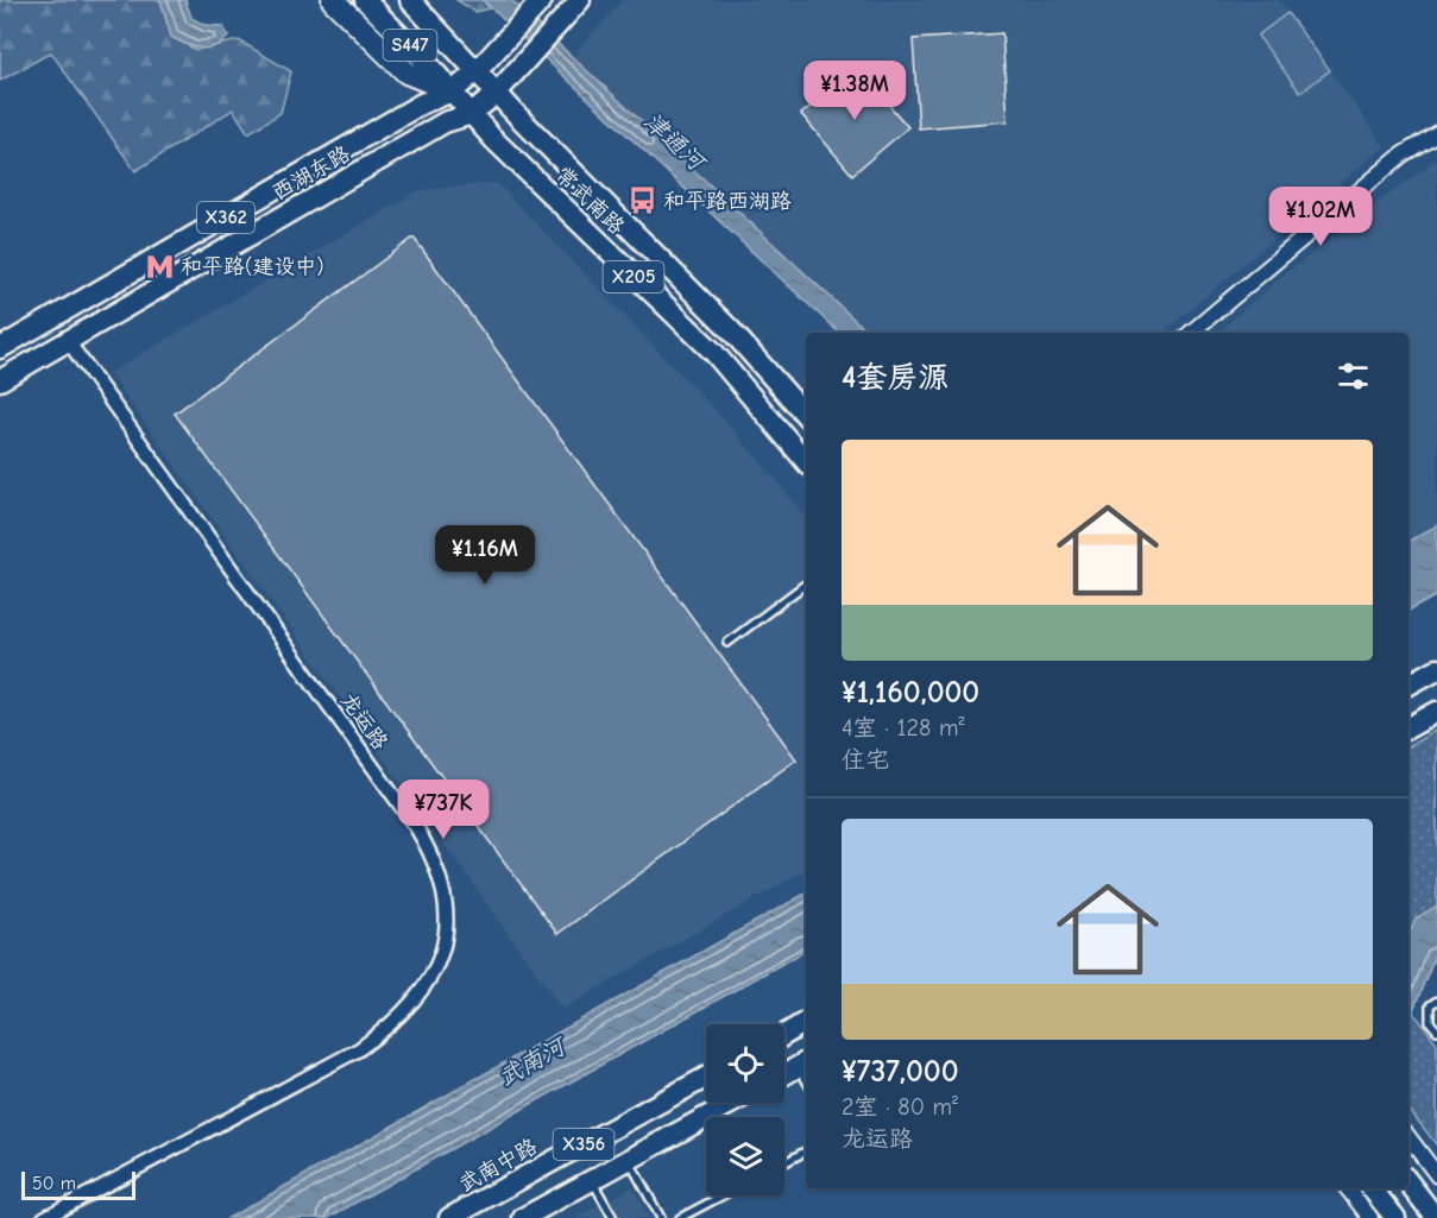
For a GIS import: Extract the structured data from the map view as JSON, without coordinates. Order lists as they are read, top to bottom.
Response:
{
  "streets": {
    "main road": [
      "S447",
      "西湖东路",
      "常武南路",
      "X362",
      "X205",
      "X356",
      "武南中路"
    ],
    "street": ["龙运路"]
  },
  "crossings": [
    ["S447", "X362"],
    ["S447", "X205"],
    ["西湖东路", "常武南路"],
    ["西湖东路", "X362"],
    ["西湖东路", "X205"],
    ["西湖东路", "龙运路"],
    ["常武南路", "X362"],
    ["常武南路", "X205"],
    ["X362", "X205"]
  ],
  "water": ["津通河", "武南河"],
  "places": {
    "bus stop": ["和平路西湖路"],
    "metro station": ["和平路(建设中)"]
  },
  "scale_bar": "50 m",
  "page": {
    "price": [
      "¥1.38M",
      "¥1.02M",
      "¥1.16M",
      "¥737K"
    ],
    "heading": "4套房源",
    "list": [
      {
        "name": "¥1,160,000",
        "note": "4室 · 128 m² · 住宅"
      },
      {
        "name": "¥737,000",
        "note": "2室 · 80 m² · 龙运路"
      }
    ],
    "scale": "50 m"
  }
}
